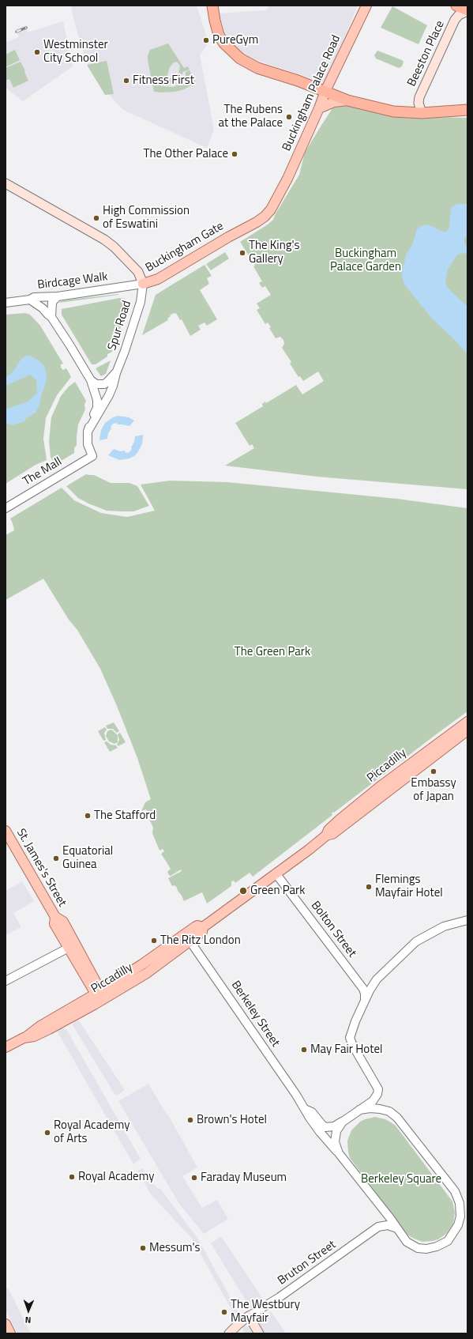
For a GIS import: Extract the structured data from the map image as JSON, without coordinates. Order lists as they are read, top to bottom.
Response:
{
  "streets": {
    "main road": [
      "Beeston Place",
      "Buckingham Palace Road",
      "Buckingham Gate",
      "Piccadilly",
      "St. James's Street"
    ],
    "street": [
      "Birdcage Walk",
      "Spur Road",
      "The Mall",
      "Bolton Street",
      "Berkeley Street",
      "Bruton Street"
    ]
  },
  "crossings": [
    ["Buckingham Palace Road", "Buckingham Gate"],
    ["Buckingham Gate", "Birdcage Walk"],
    ["Buckingham Gate", "Spur Road"],
    ["Birdcage Walk", "Spur Road"],
    ["Spur Road", "The Mall"],
    ["Piccadilly", "St. James's Street"],
    ["Piccadilly", "Bolton Street"],
    ["Piccadilly", "Berkeley Street"]
  ],
  "parks": ["Buckingham Palace Garden", "The Green Park", "Berkeley Square"],
  "places": [
    "PureGym",
    "Westminster City School",
    "Fitness First",
    "The Rubens at the Palace",
    "The Other Palace",
    "High Commission of Eswatini",
    "The King's Gallery",
    "Embassy of Japan",
    "The Stafford",
    "Equatorial Guinea",
    "Flemings Mayfair Hotel",
    "Green Park",
    "The Ritz London",
    "May Fair Hotel",
    "Brown's Hotel",
    "Royal Academy of Arts",
    "Royal Academy",
    "Faraday Museum",
    "Messum's",
    "The Westbury Mayfair"
  ],
  "north": "bottom"
}
